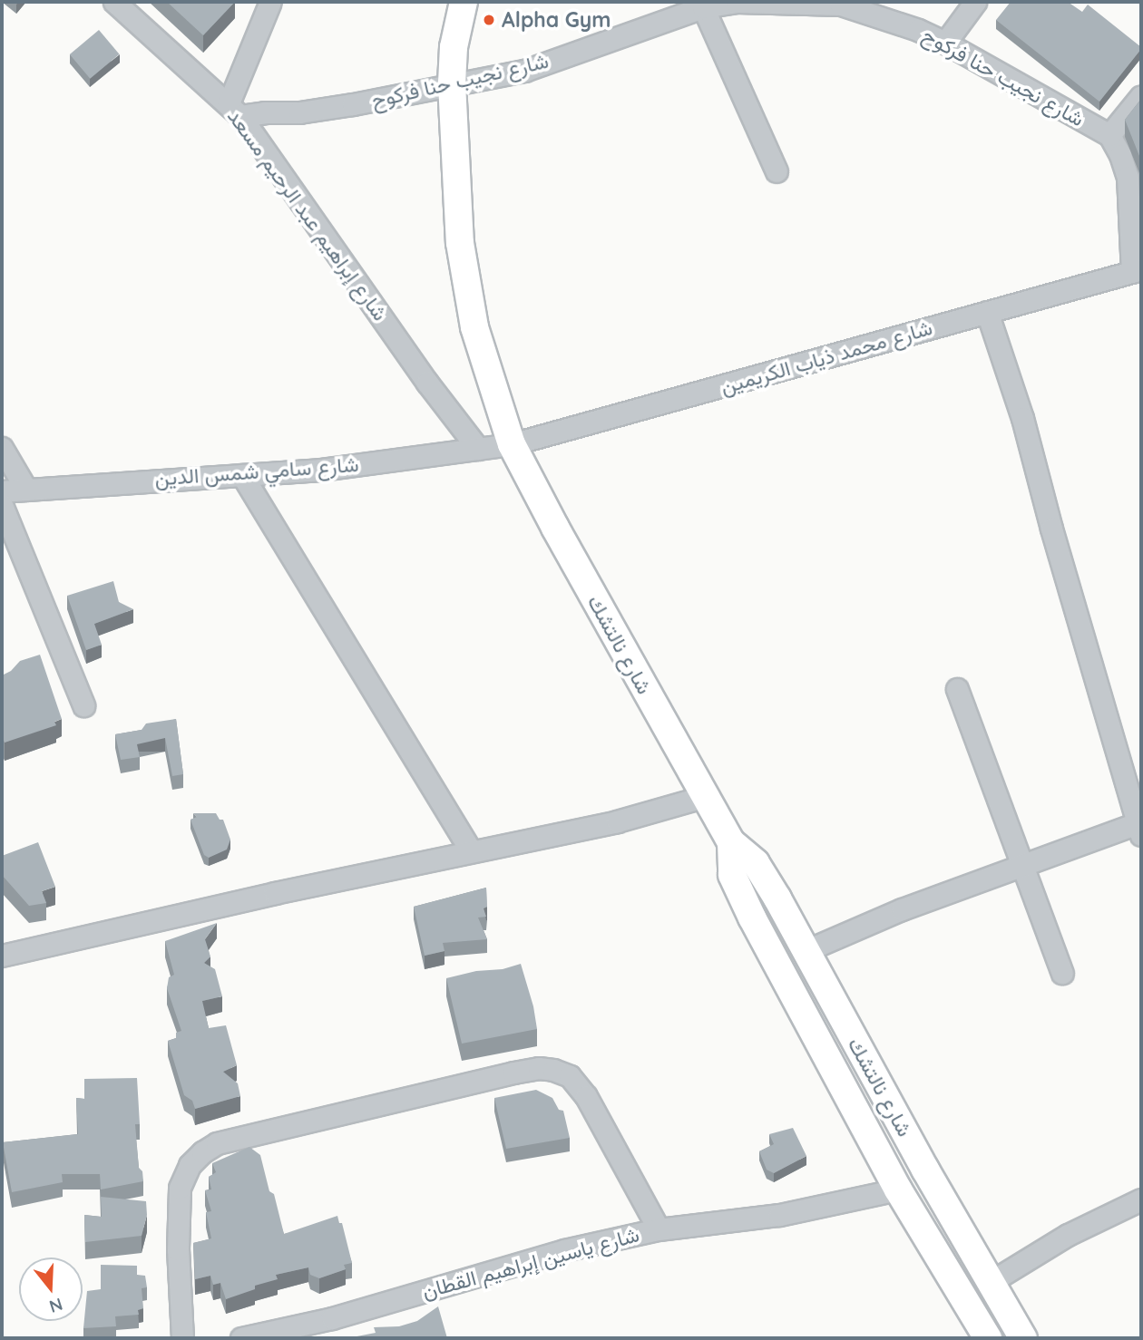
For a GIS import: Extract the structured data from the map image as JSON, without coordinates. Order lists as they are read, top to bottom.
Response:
{
  "streets": {
    "main road": ["شارع نالتشك"],
    "street": [
      "شارع نجيب حنا فركوح",
      "شارع إبراهيم عبد الرحيم مسعد",
      "شارع محمد ذياب الكريمين",
      "شارع سامي شمس الدين",
      "شارع ياسين إبراهيم القطان"
    ]
  },
  "crossings": [
    ["شارع نجيب حنا فركوح", "شارع إبراهيم عبد الرحيم مسعد"],
    ["شارع نجيب حنا فركوح", "شارع محمد ذياب الكريمين"],
    ["شارع نجيب حنا فركوح", "شارع نالتشك"],
    ["شارع إبراهيم عبد الرحيم مسعد", "شارع سامي شمس الدين"],
    ["شارع محمد ذياب الكريمين", "شارع سامي شمس الدين"],
    ["شارع محمد ذياب الكريمين", "شارع نالتشك"],
    ["شارع سامي شمس الدين", "شارع نالتشك"],
    ["شارع نالتشك", "شارع ياسين إبراهيم القطان"]
  ],
  "places": ["Alpha Gym"],
  "north": "bottom"
}
